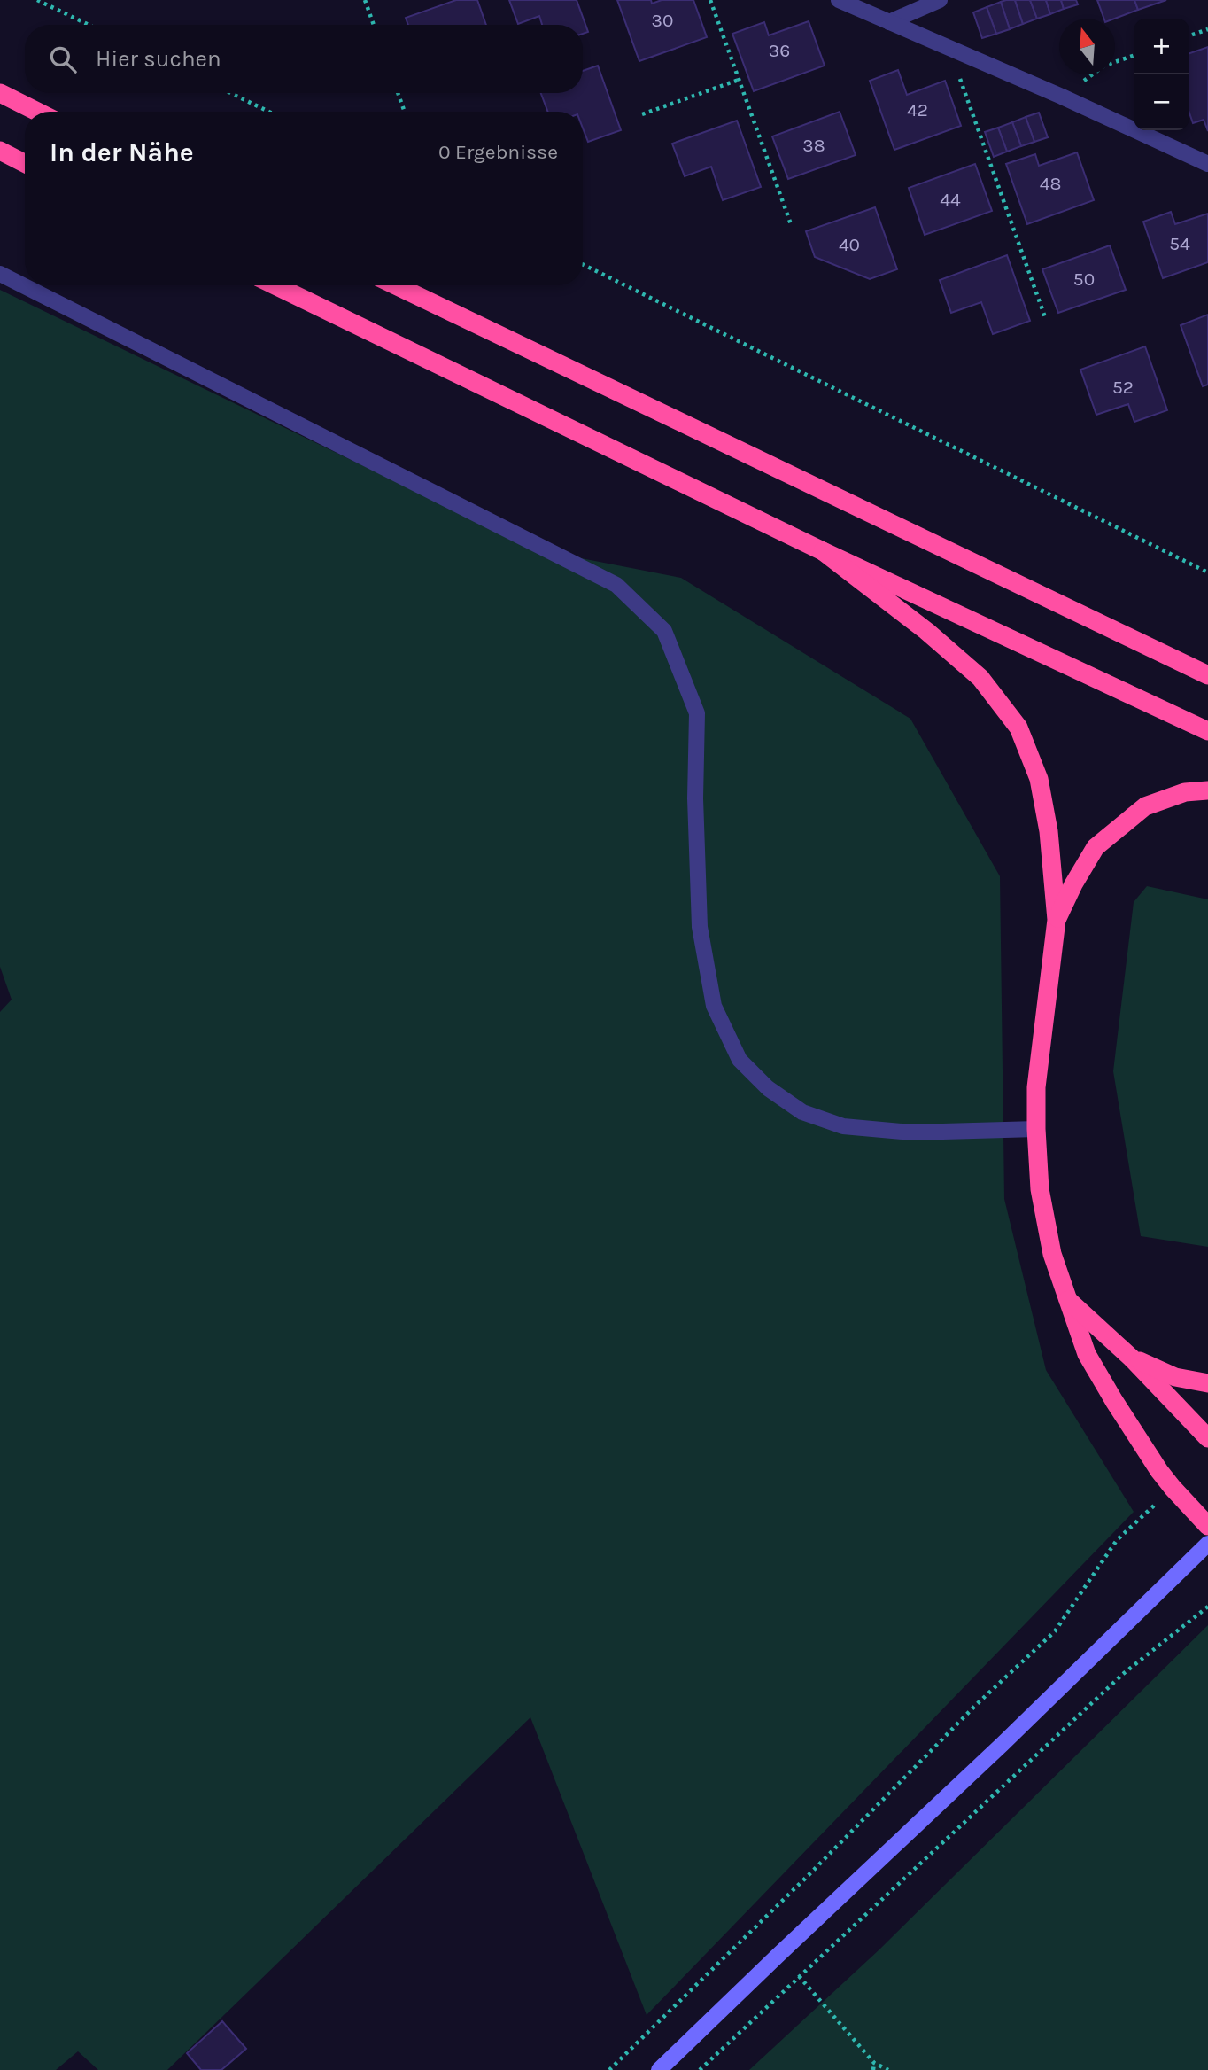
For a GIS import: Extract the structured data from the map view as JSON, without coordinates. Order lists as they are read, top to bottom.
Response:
{
  "house_numbers": [
    "30",
    "36",
    "42",
    "38",
    "48",
    "44",
    "54",
    "40",
    "50",
    "52"
  ],
  "north": "top",
  "page": {
    "map_buttons": ["+", "−"],
    "search": "Hier suchen",
    "heading": ["In der Nähe", "0 Ergebnisse"]
  }
}
